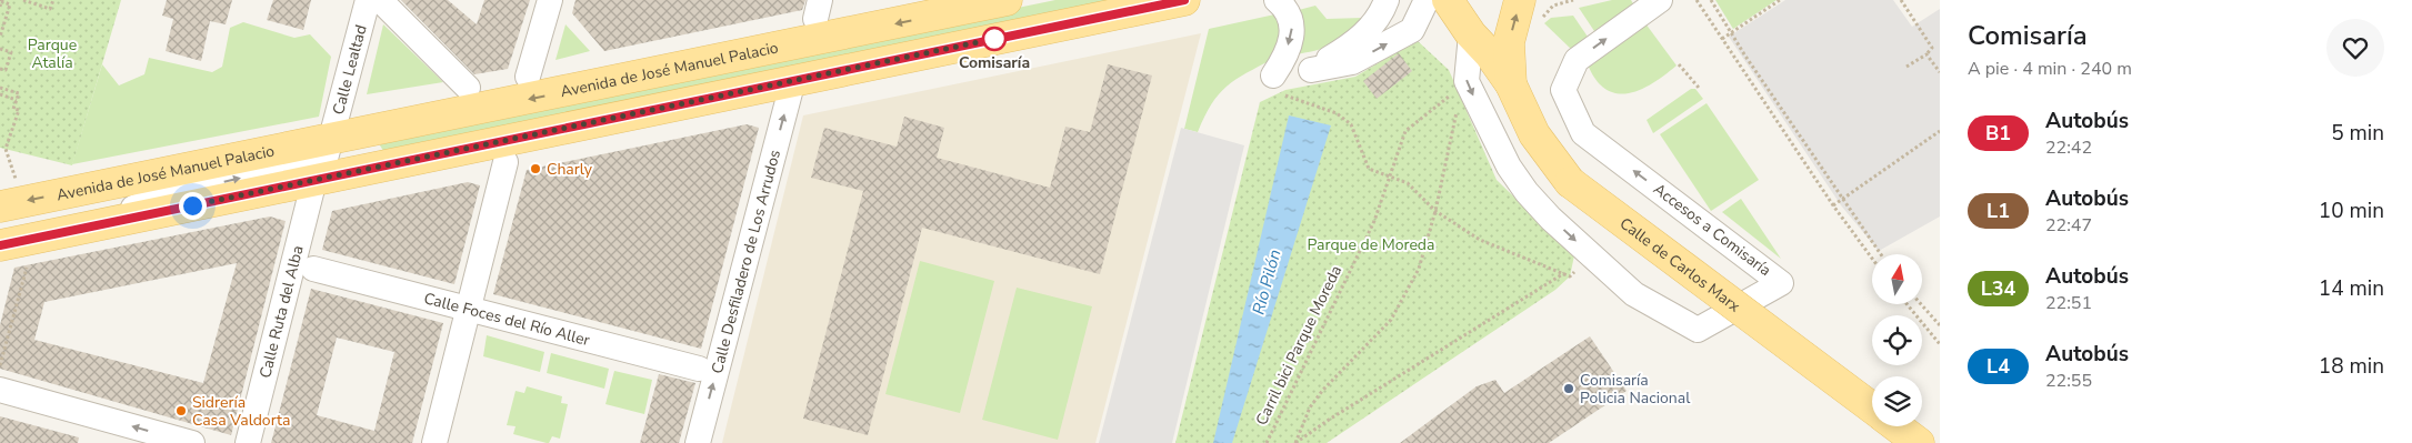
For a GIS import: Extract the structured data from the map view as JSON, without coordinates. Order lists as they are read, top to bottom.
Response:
{
  "streets": {
    "main road": ["Avenida de José Manuel Palacio", "Calle de Carlos Marx"],
    "street": [
      "Calle Lealtad",
      "Accesos a Comisaría",
      "Calle Desfiladero de Los Arrudos",
      "Calle Ruta del Alba",
      "Calle Foces del Río Aller"
    ],
    "path": ["Carril bici Parque Moreda"]
  },
  "crossings": [
    ["Calle Lealtad", "Avenida de José Manuel Palacio"],
    ["Avenida de José Manuel Palacio", "Calle Desfiladero de Los Arrudos"],
    ["Avenida de José Manuel Palacio", "Calle Ruta del Alba"],
    ["Accesos a Comisaría", "Carril bici Parque Moreda"]
  ],
  "one_way": ["Calle Desfiladero de Los Arrudos"],
  "water": ["Río Pilón"],
  "parks": ["Parque Atalía", "Parque de Moreda"],
  "places": [
    "Comisaría",
    "Charly",
    "Comisaría Policia Nacional",
    "Sidrería Casa Valdorta"
  ],
  "lines": ["bus line B1"],
  "north": "top",
  "page": {
    "heading": ["Comisaría", "A pie · 4 min · 240 m"],
    "list": [
      {
        "mark": "B1",
        "name": "Autobús",
        "note": "22:42",
        "value": "5 min"
      },
      {
        "mark": "L1",
        "name": "Autobús",
        "note": "22:47",
        "value": "10 min"
      },
      {
        "mark": "L34",
        "name": "Autobús",
        "note": "22:51",
        "value": "14 min"
      },
      {
        "mark": "L4",
        "name": "Autobús",
        "note": "22:55",
        "value": "18 min"
      }
    ]
  }
}
